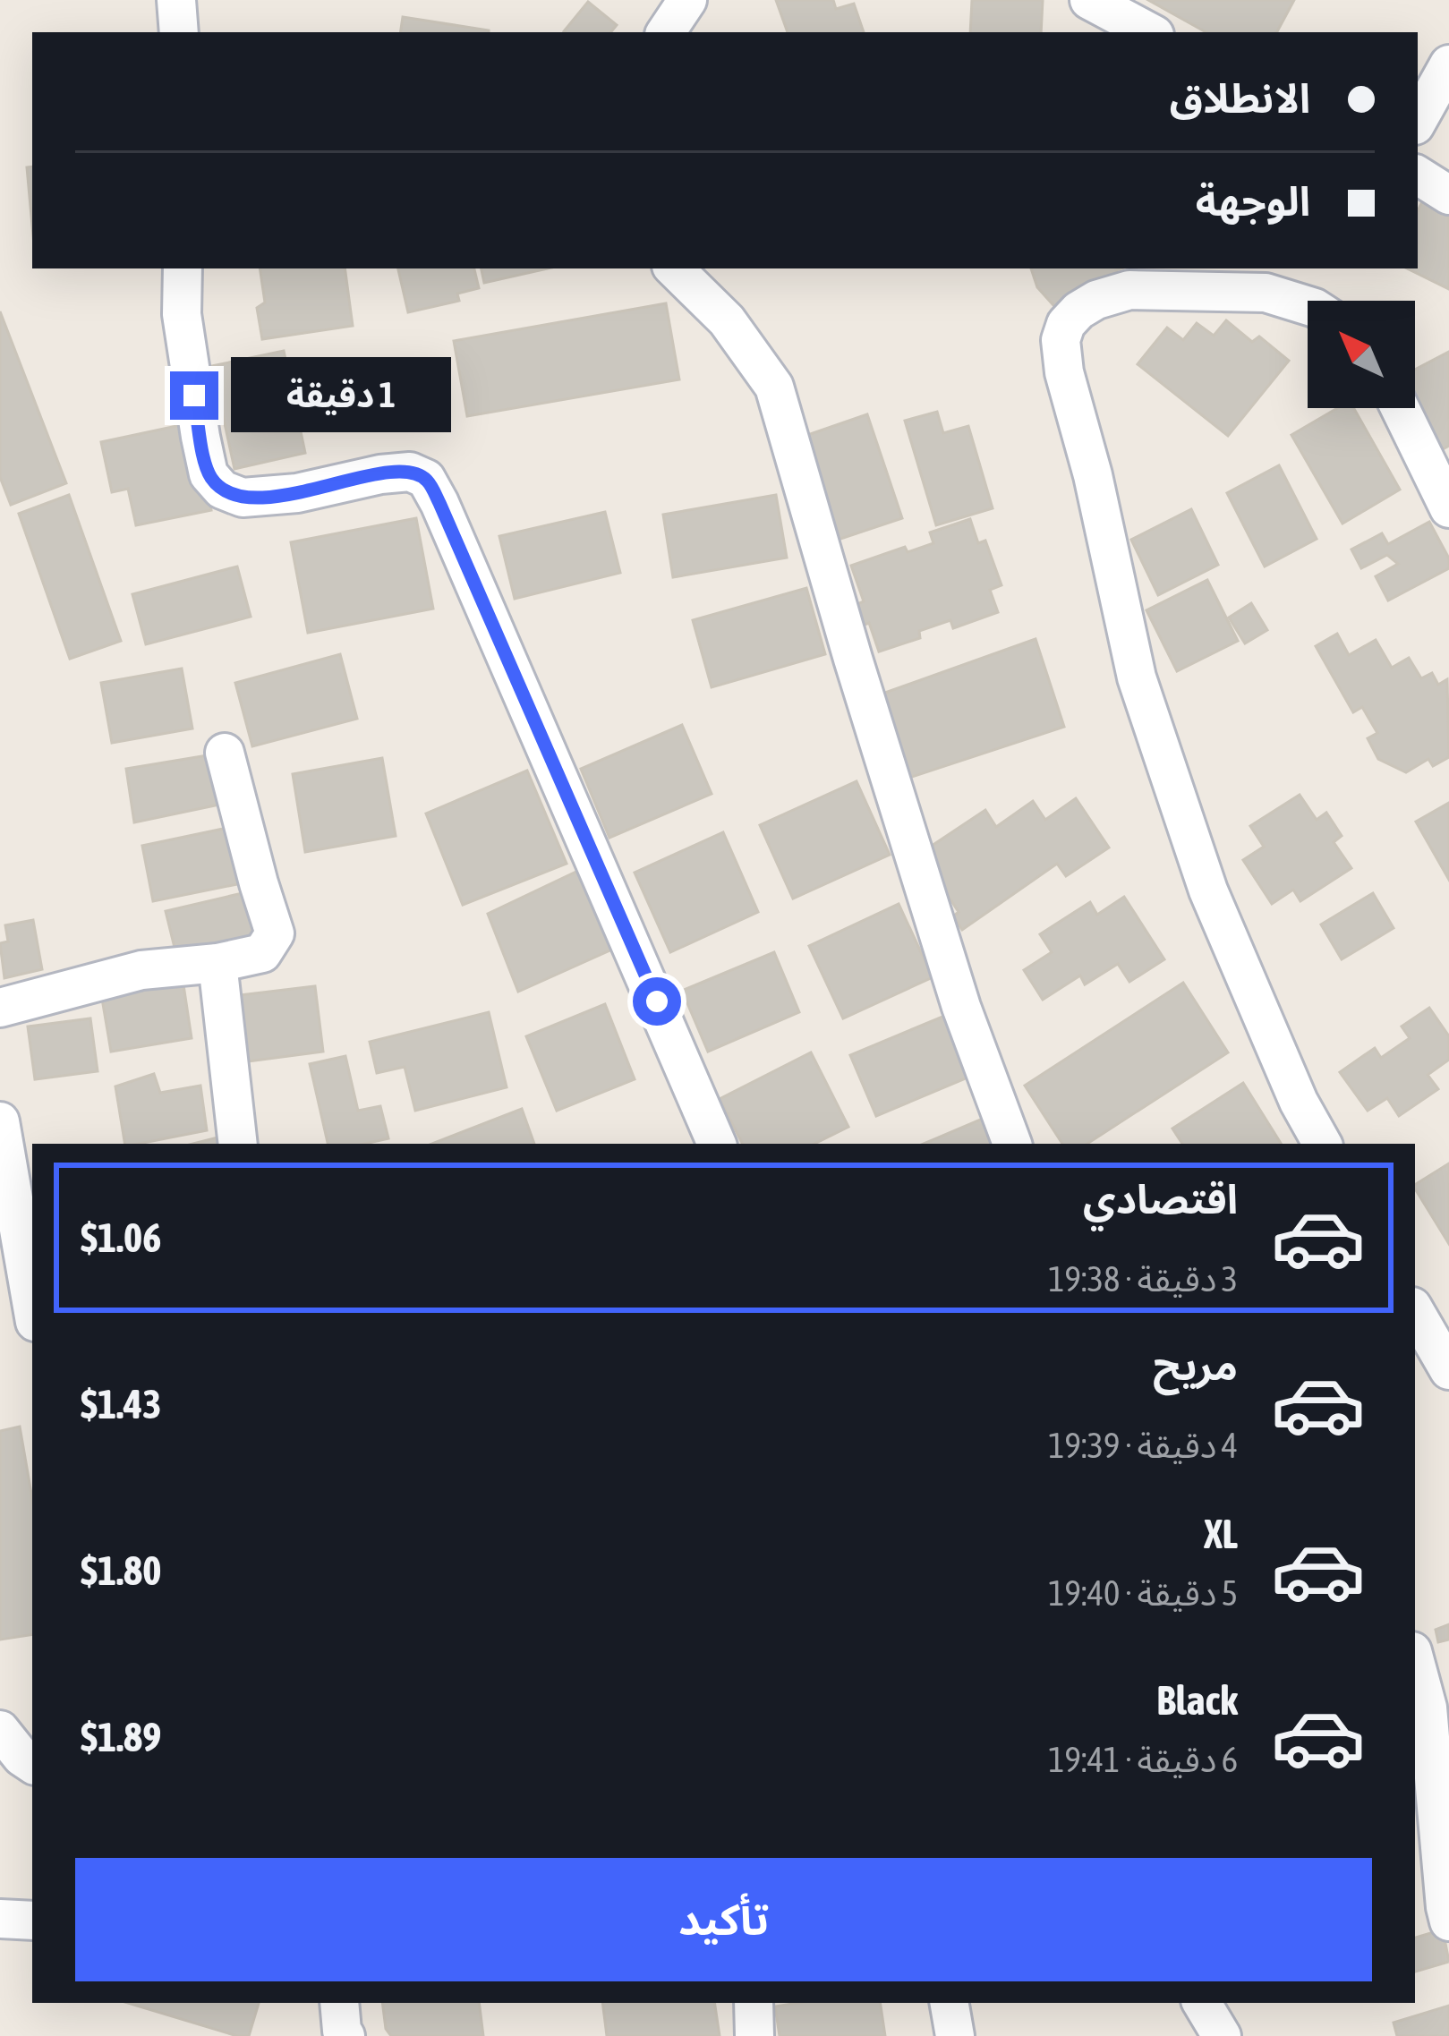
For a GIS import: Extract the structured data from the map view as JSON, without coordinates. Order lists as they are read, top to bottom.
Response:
{
  "north": "top left",
  "page": {
    "banner": ["الانطلاق", "الوجهة"],
    "bubble": "1 دقيقة",
    "list": [
      {
        "name": "اقتصادي",
        "note": "3 دقيقة · 19:38",
        "value": "$1.06"
      },
      {
        "name": "مريح",
        "note": "4 دقيقة · 19:39",
        "value": "$1.43"
      },
      {
        "name": "XL",
        "note": "5 دقيقة · 19:40",
        "value": "$1.80"
      },
      {
        "name": "Black",
        "note": "6 دقيقة · 19:41",
        "value": "$1.89"
      }
    ],
    "buttons": "تأكيد"
  }
}
